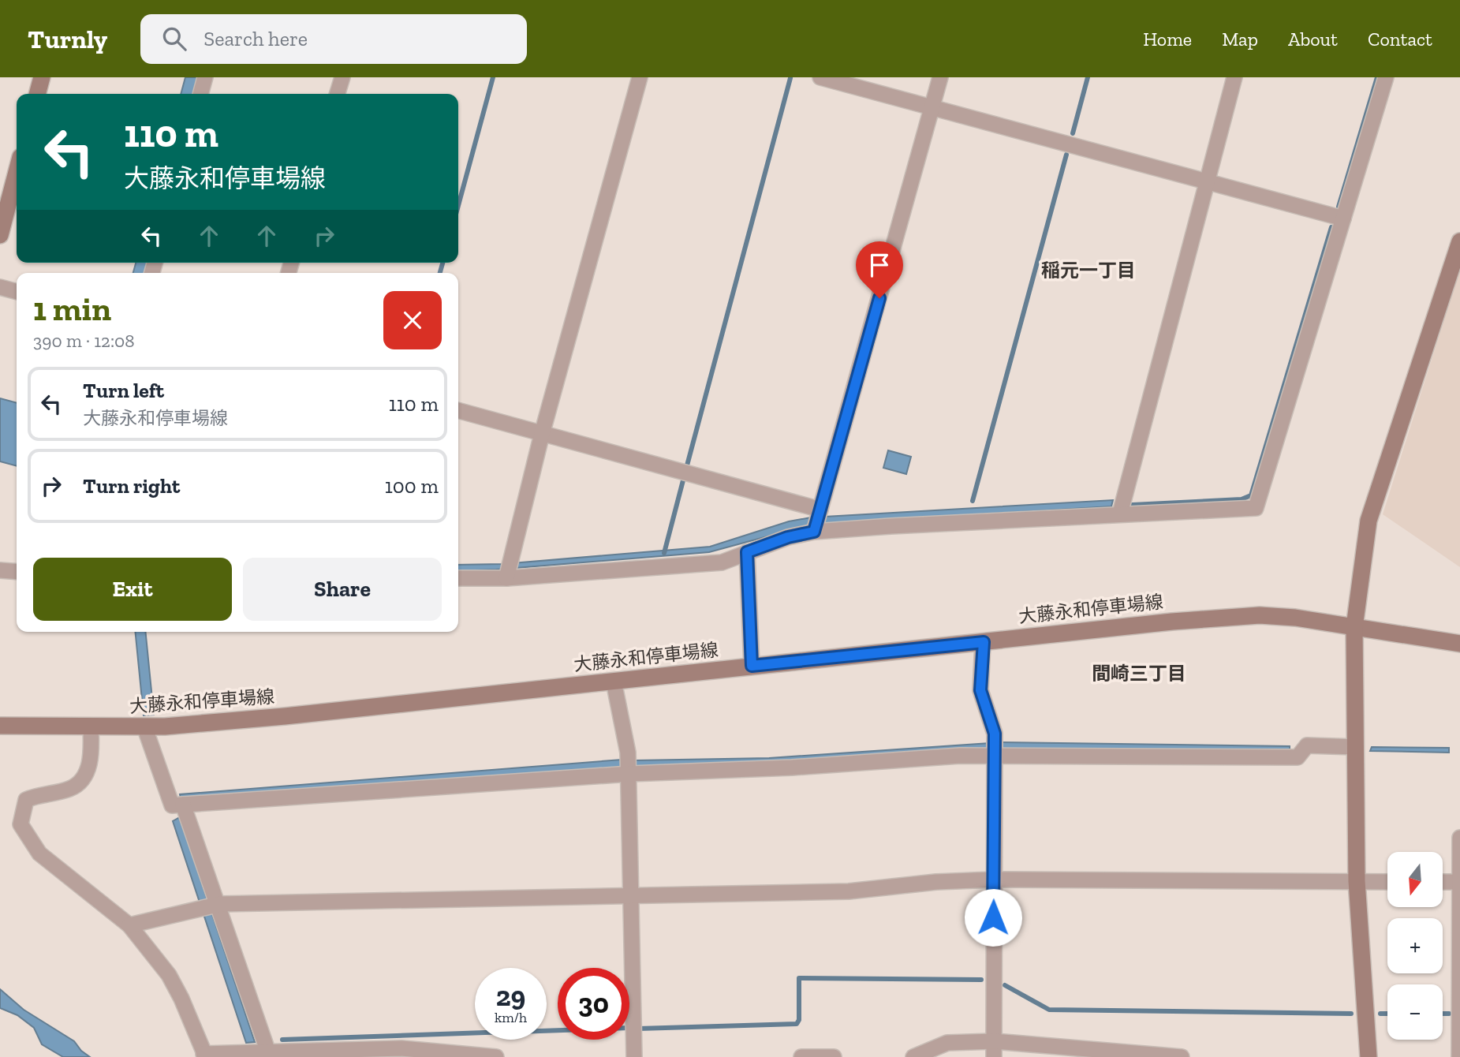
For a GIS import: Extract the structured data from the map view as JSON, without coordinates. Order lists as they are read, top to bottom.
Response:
{
  "streets": {
    "main road": ["大藤永和停車場線"]
  },
  "districts": ["稲元一丁目", "間崎三丁目"],
  "north": "bottom",
  "page": {
    "header": "Turnly",
    "search": "Search here",
    "nav": [
      "Home",
      "Map",
      "About",
      "Contact"
    ],
    "turn": ["110 m", "大藤永和停車場線"],
    "heading": ["1 min", "390 m · 12:08"],
    "list": [
      {
        "name": "Turn left",
        "note": "大藤永和停車場線",
        "value": "110 m"
      },
      {
        "name": "Turn right",
        "value": "100 m"
      }
    ],
    "buttons": ["Exit", "Share"],
    "map_buttons": ["+", "−"],
    "speed": "29 km/h",
    "limit": "30"
  }
}
